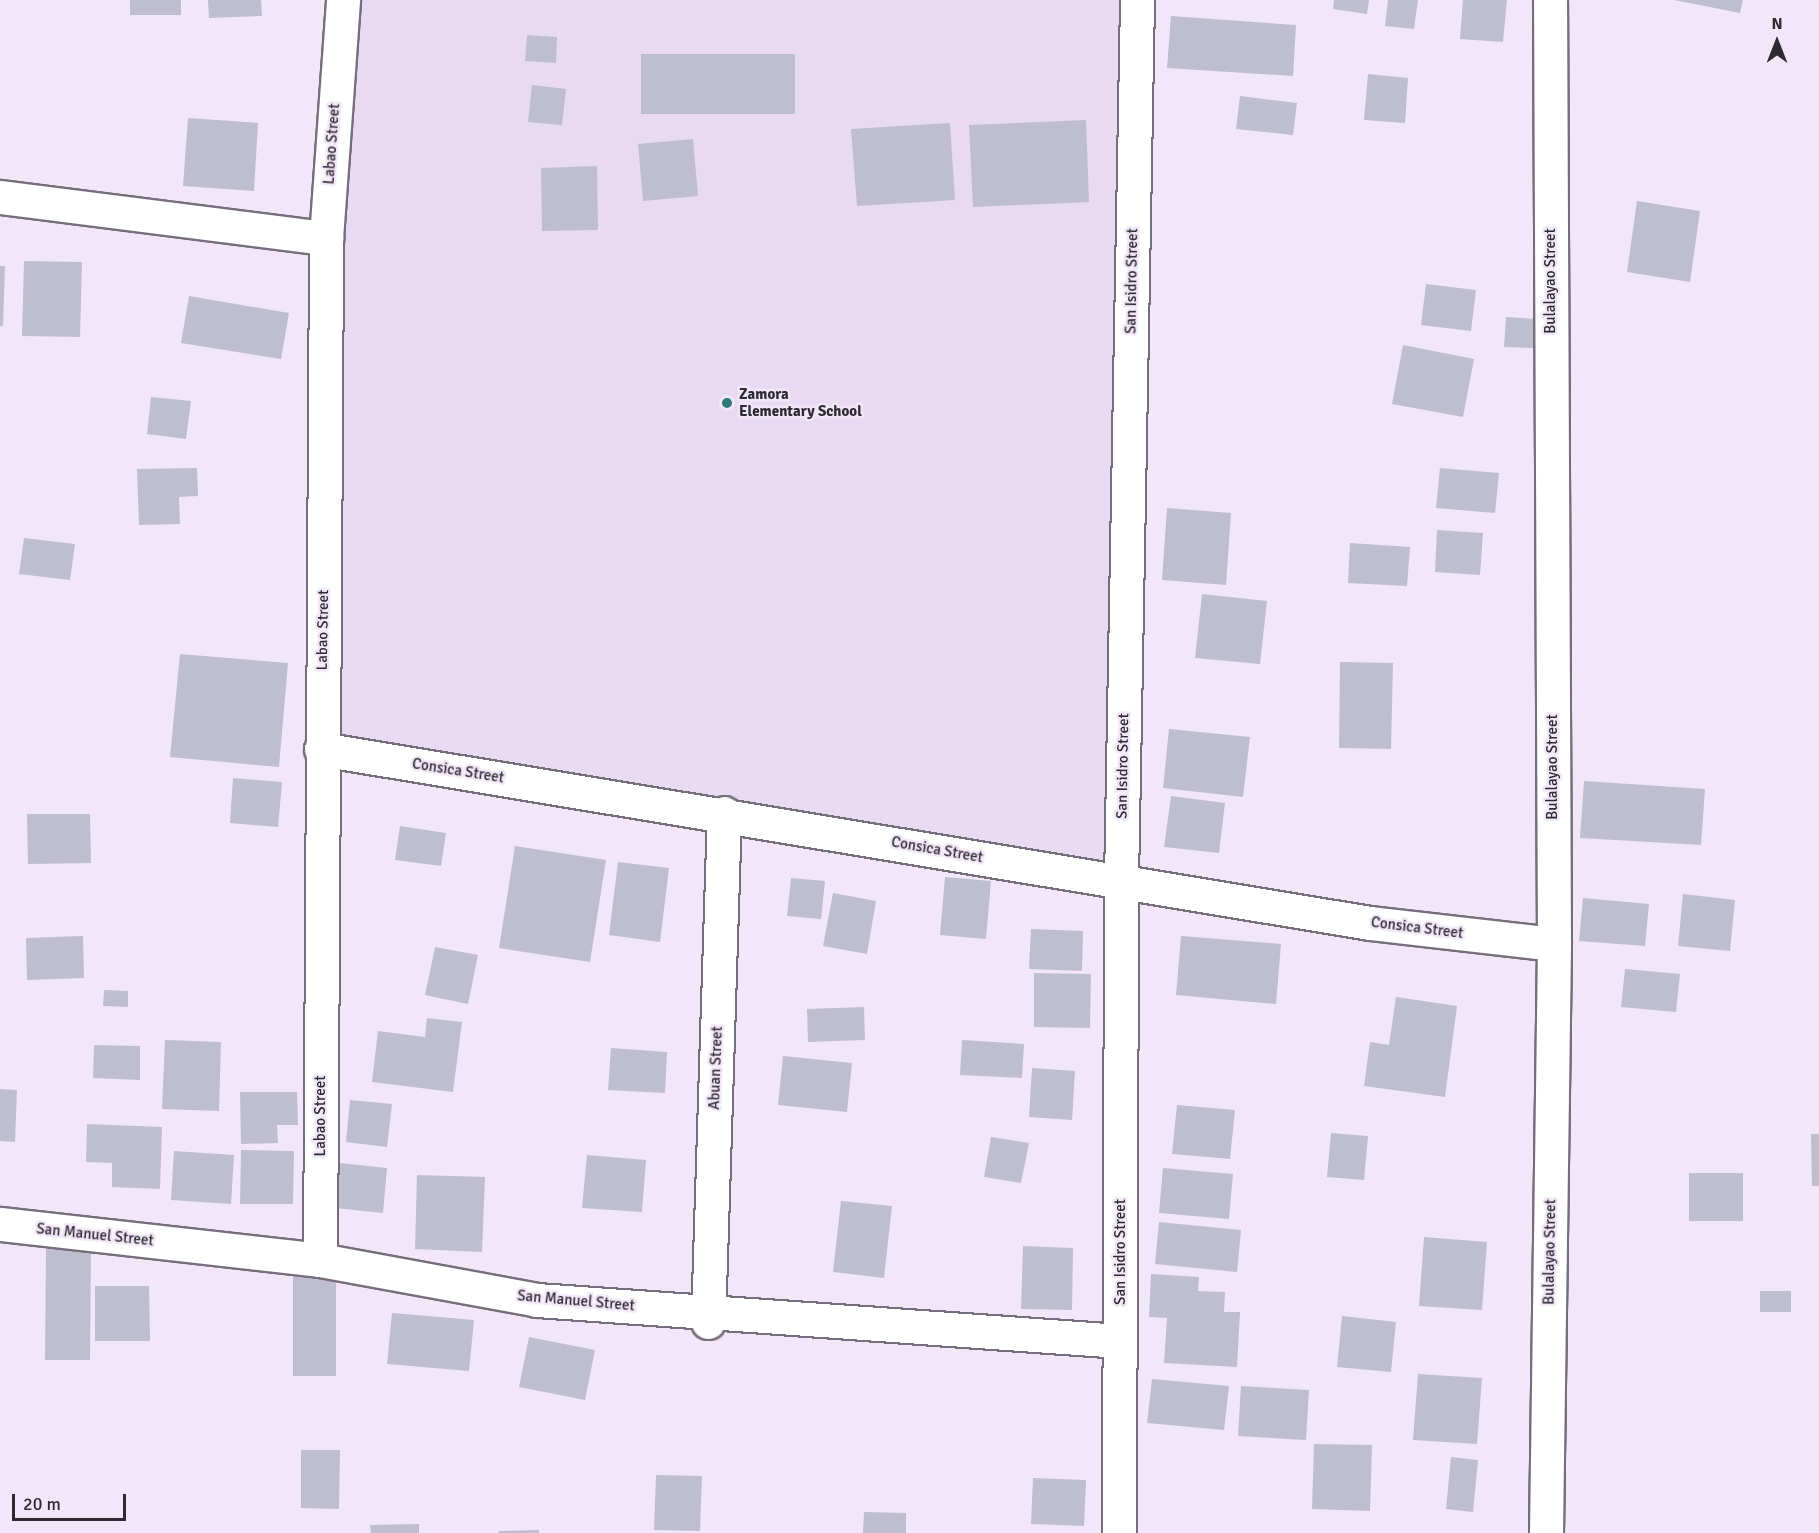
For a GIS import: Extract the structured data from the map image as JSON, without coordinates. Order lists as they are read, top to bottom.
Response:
{
  "streets": {
    "street": [
      "Labao Street",
      "San Isidro Street",
      "Bulalayao Street",
      "Consica Street",
      "Abuan Street",
      "San Manuel Street"
    ]
  },
  "crossings": [
    ["Labao Street", "Consica Street"],
    ["Labao Street", "San Manuel Street"],
    ["San Isidro Street", "Consica Street"],
    ["San Isidro Street", "San Manuel Street"],
    ["Bulalayao Street", "Consica Street"],
    ["Consica Street", "Abuan Street"],
    ["Abuan Street", "San Manuel Street"]
  ],
  "places": ["Zamora Elementary School"],
  "scale_bar": "20 m",
  "north": "top"
}
